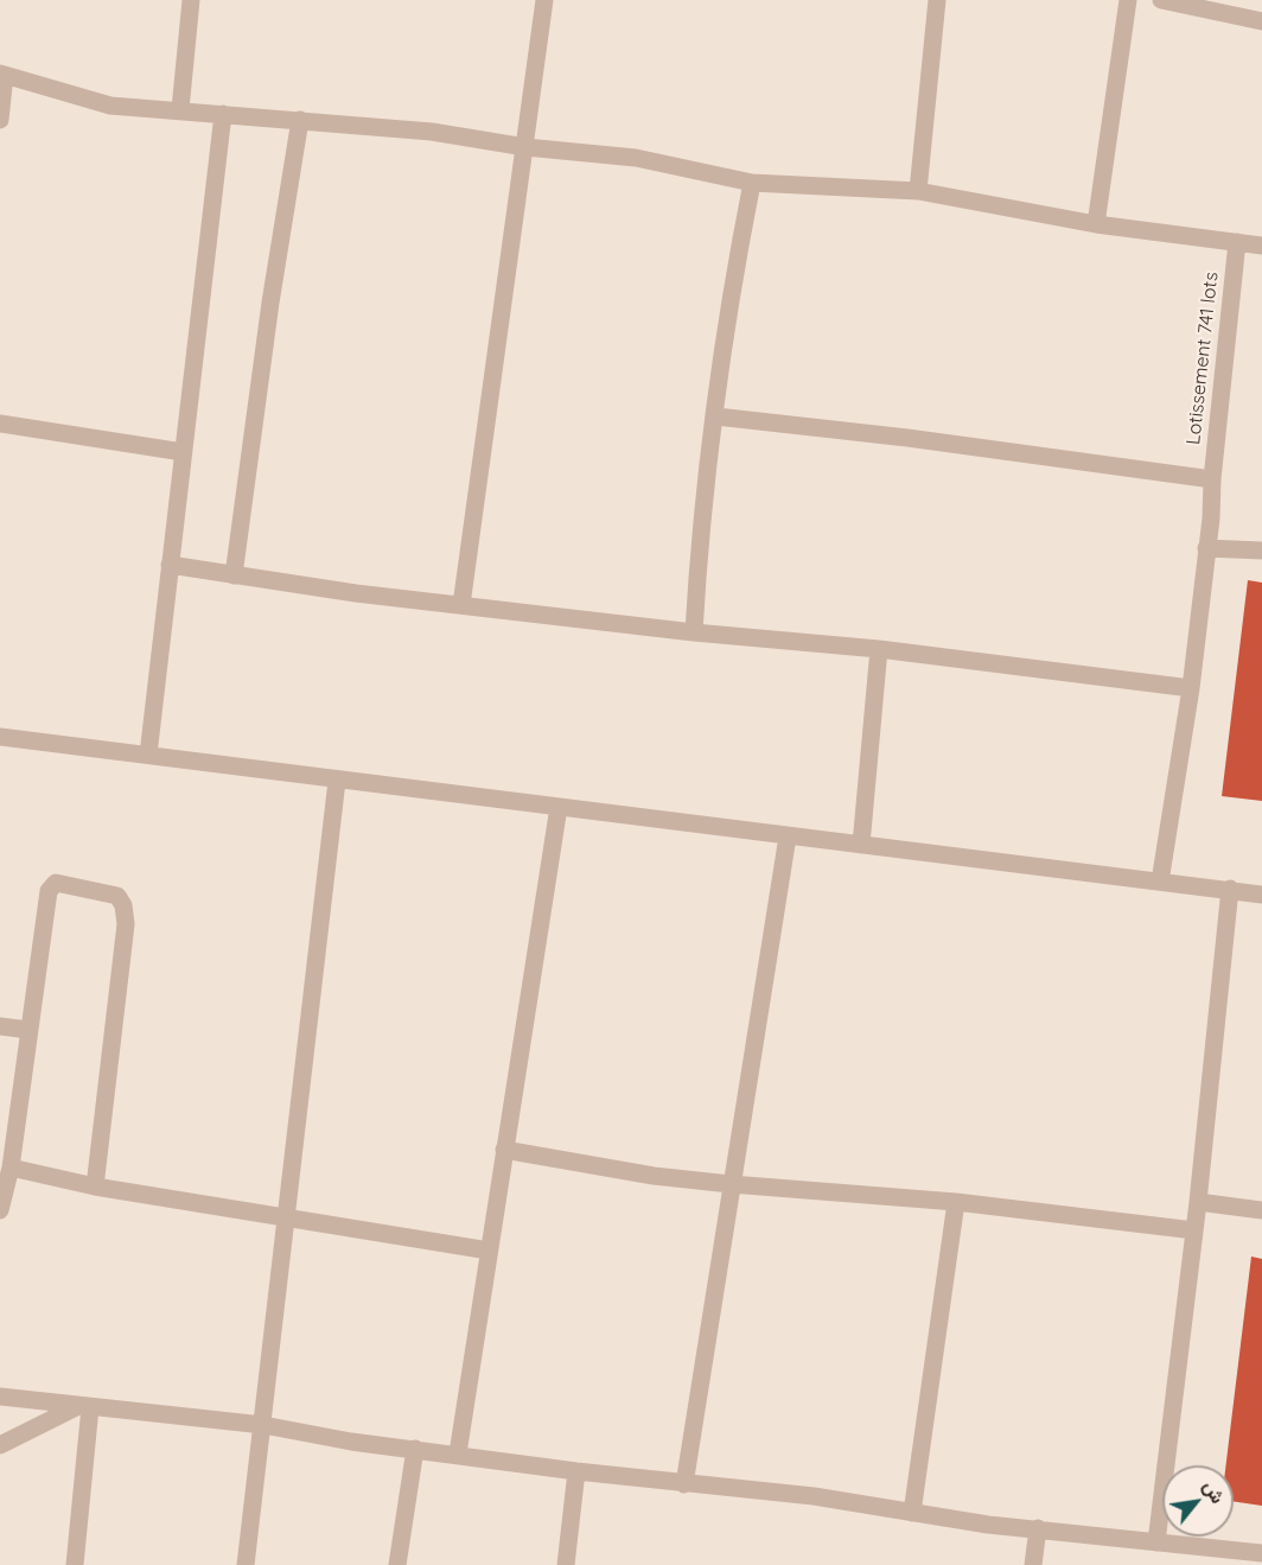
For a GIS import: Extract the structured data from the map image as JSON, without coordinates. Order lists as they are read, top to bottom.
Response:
{
  "streets": {
    "street": ["Lotissement 741 lots"]
  },
  "north": "top right"
}
